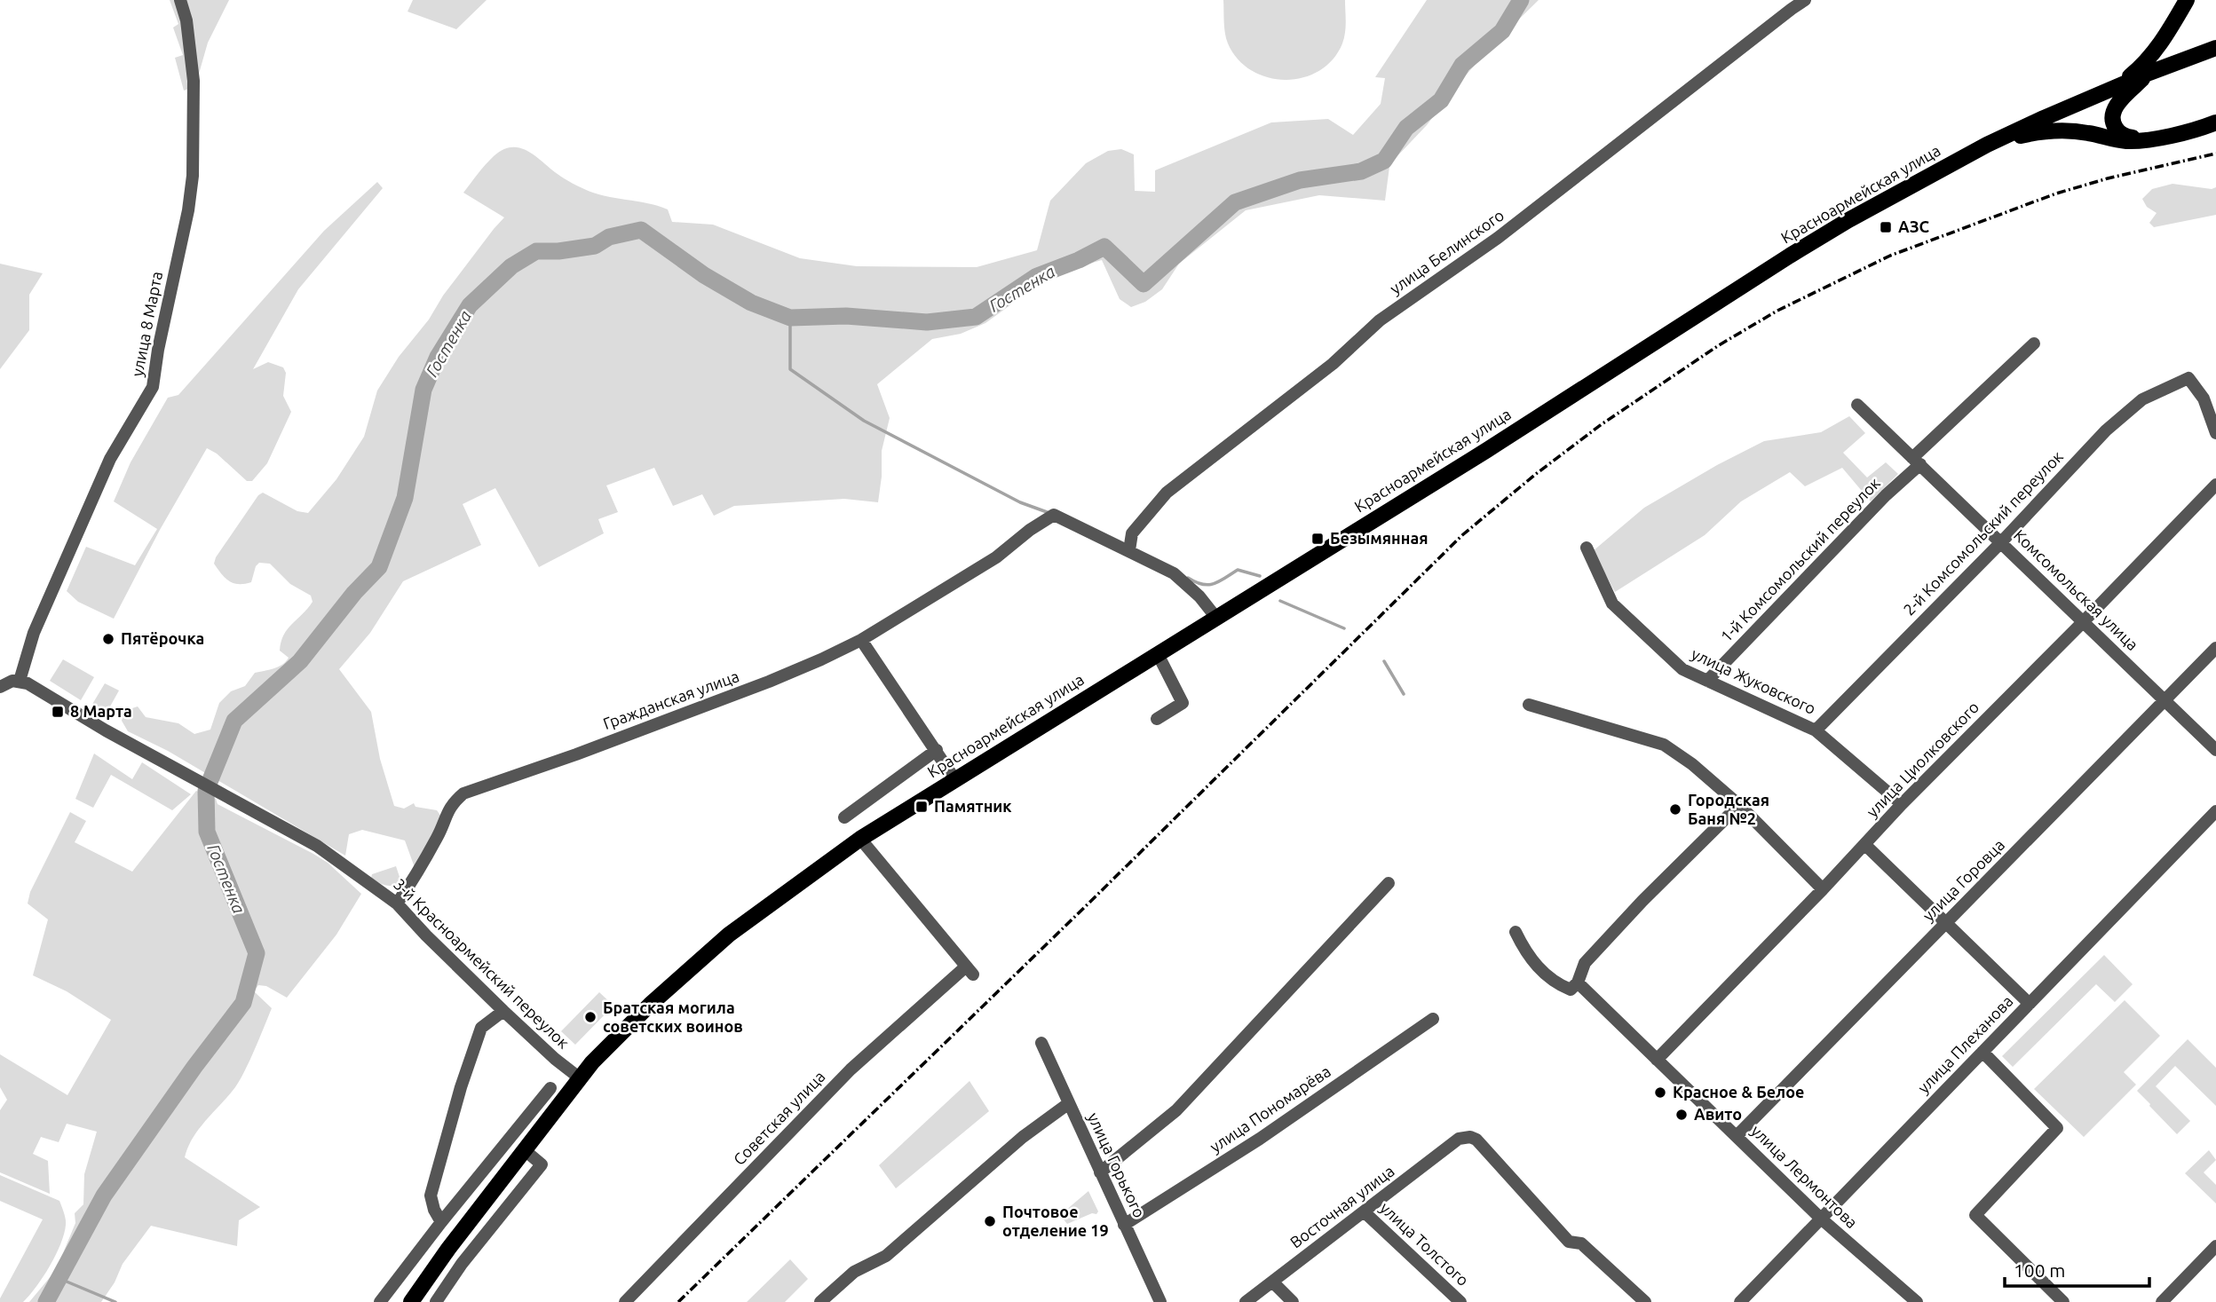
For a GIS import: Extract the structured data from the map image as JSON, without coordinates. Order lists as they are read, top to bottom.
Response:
{
  "streets": {
    "main road": ["Красноармейская улица"],
    "street": [
      "улица Белинского",
      "улица 8 Марта",
      "2-й Комсомольский переулок",
      "1-й Комсомольский переулок",
      "Комсомольская улица",
      "улица Жуковского",
      "Гражданская улица",
      "улица Циолковского",
      "улица Горовца",
      "3-й Красноармейский переулок",
      "улица Плеханова",
      "улица Пономарёва",
      "Советская улица",
      "улица Горького",
      "улица Лермонтова",
      "Восточная улица",
      "улица Толстого"
    ]
  },
  "crossings": [
    ["Красноармейская улица", "3-й Красноармейский переулок"],
    ["Красноармейская улица", "Советская улица"],
    ["улица Белинского", "Гражданская улица"],
    ["улица 8 Марта", "3-й Красноармейский переулок"],
    ["2-й Комсомольский переулок", "Комсомольская улица"],
    ["2-й Комсомольский переулок", "улица Жуковского"],
    ["1-й Комсомольский переулок", "Комсомольская улица"],
    ["1-й Комсомольский переулок", "улица Жуковского"],
    ["Комсомольская улица", "улица Циолковского"],
    ["Комсомольская улица", "улица Горовца"],
    ["улица Жуковского", "улица Циолковского"],
    ["Гражданская улица", "3-й Красноармейский переулок"],
    ["улица Циолковского", "улица Лермонтова"],
    ["улица Горовца", "улица Лермонтова"],
    ["улица Плеханова", "улица Лермонтова"],
    ["улица Пономарёва", "улица Горького"],
    ["Восточная улица", "улица Толстого"]
  ],
  "water": ["Гостенка"],
  "places": {
    "transit": [
      "АЗС",
      "Безымянная",
      "8 Марта",
      "Памятник"
    ],
    "other": [
      "Пятёрочка",
      "Городская Баня №2",
      "Братская могила советских воинов",
      "Красное & Белое",
      "Авито",
      "Почтовое отделение 19"
    ]
  },
  "scale_bar": "100 m"
}
